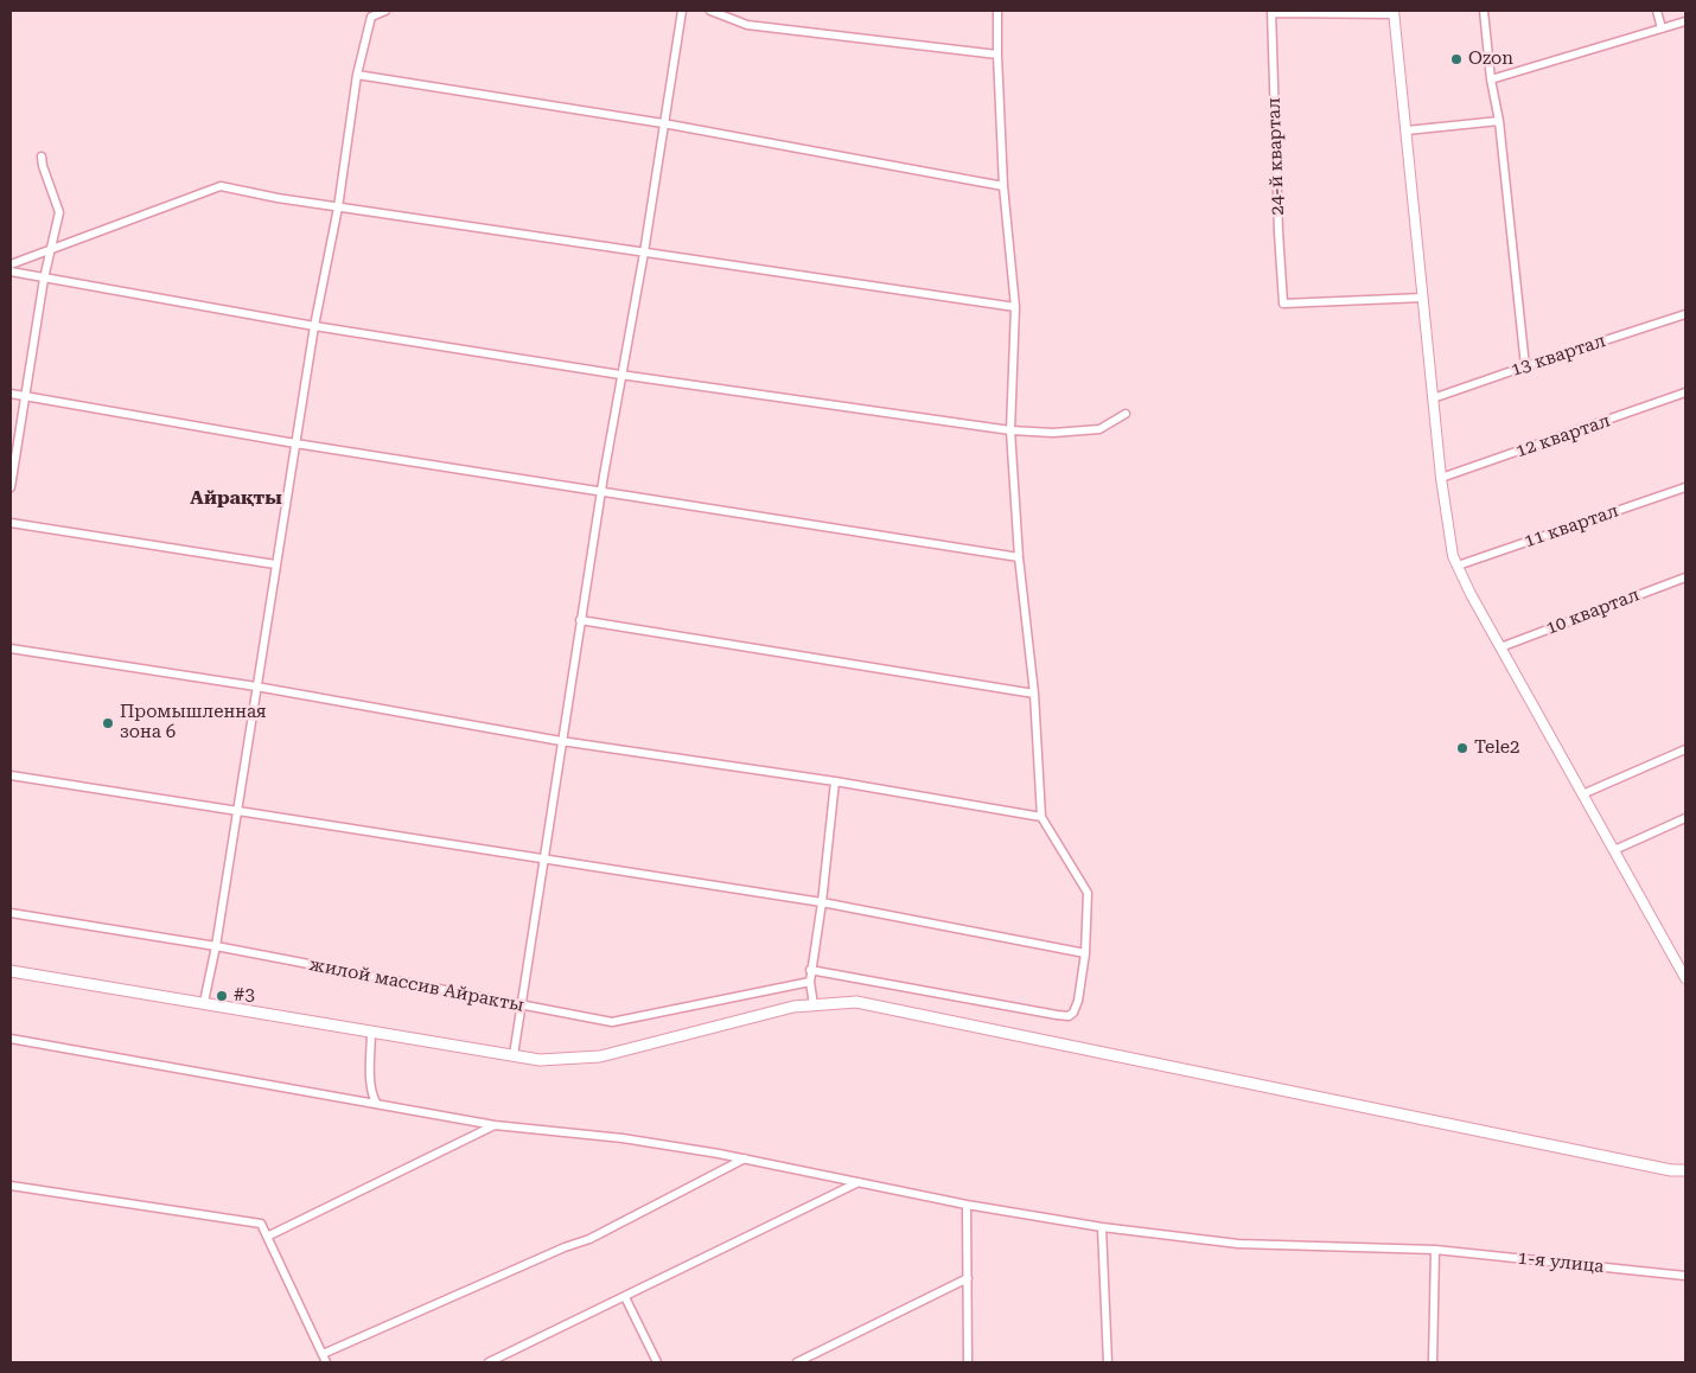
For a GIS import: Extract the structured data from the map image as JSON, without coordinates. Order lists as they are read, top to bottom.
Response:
{
  "streets": {
    "street": [
      "24-й квартал",
      "13 квартал",
      "12 квартал",
      "11 квартал",
      "10 квартал",
      "жилой массив Айракты",
      "1-я улица"
    ]
  },
  "districts": ["Айрақты"],
  "places": [
    "Ozon",
    "Промышленная зона 6",
    "Tele2",
    "#3"
  ]
}
